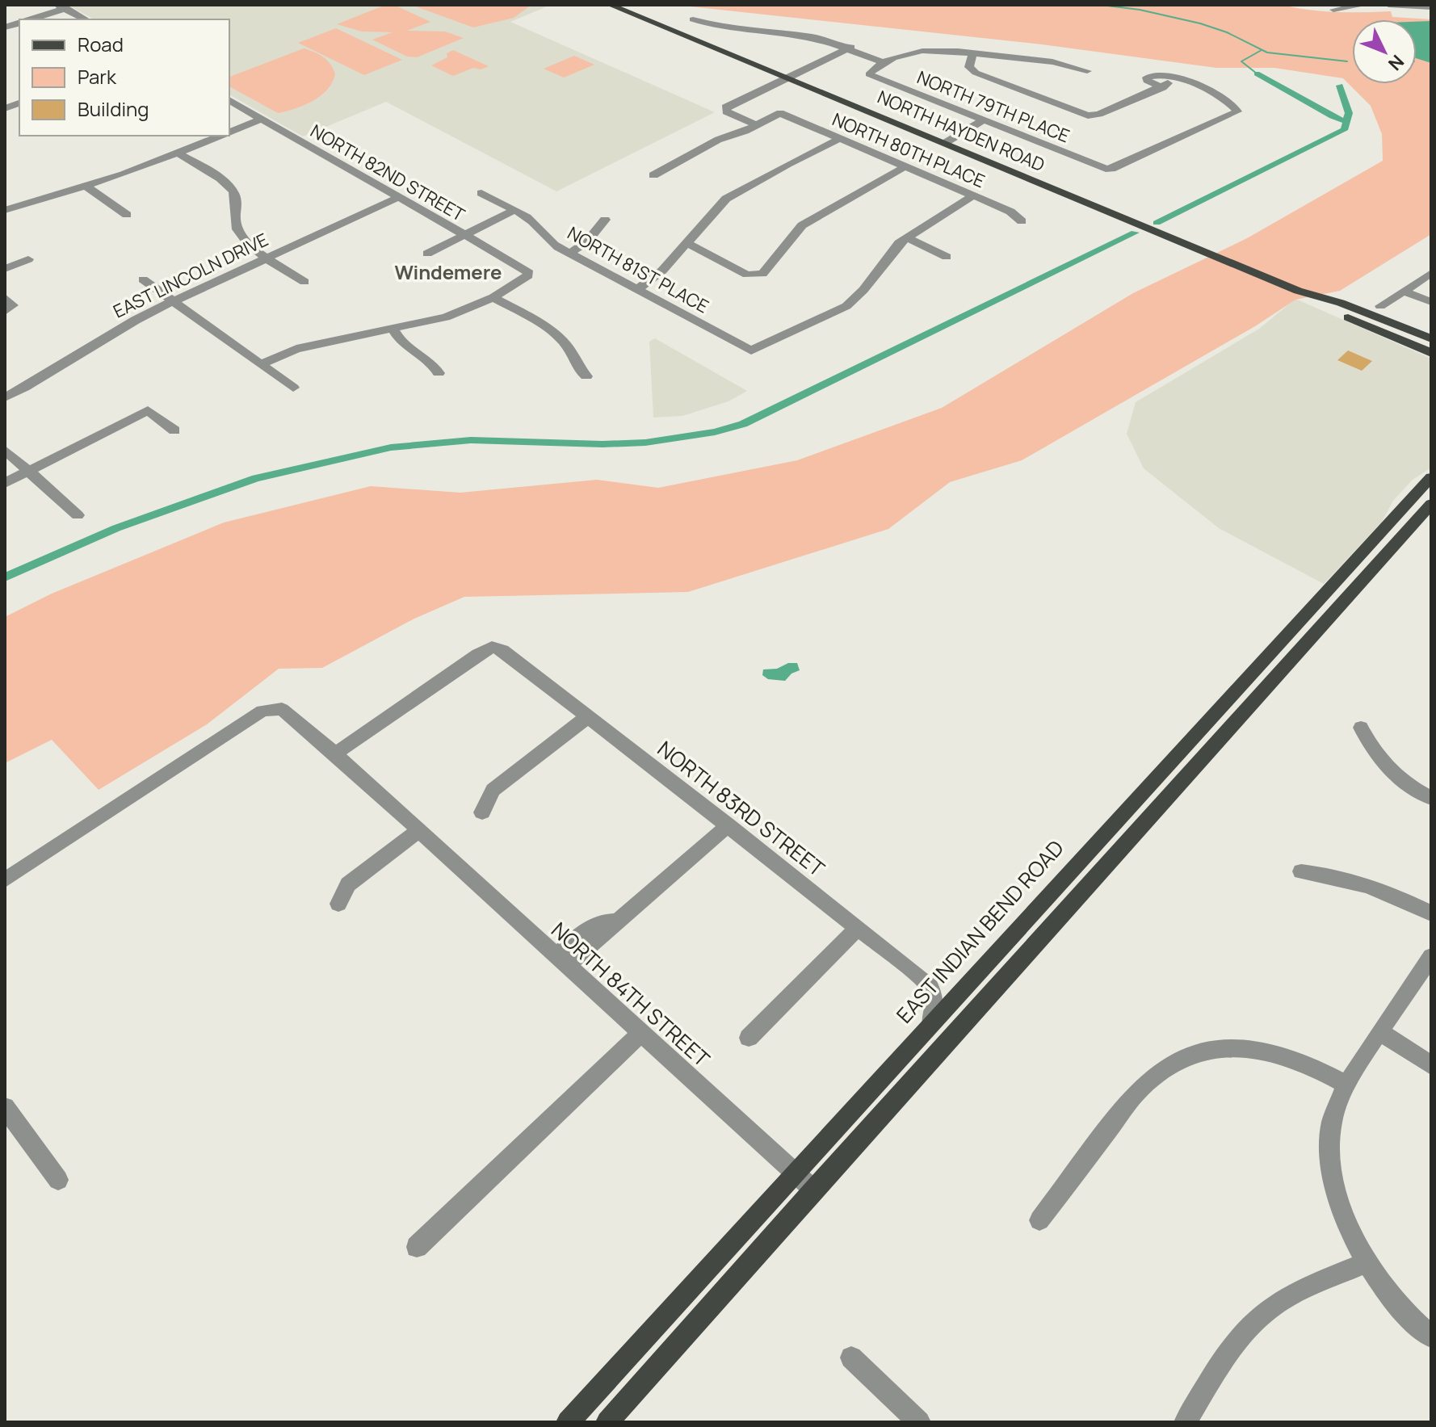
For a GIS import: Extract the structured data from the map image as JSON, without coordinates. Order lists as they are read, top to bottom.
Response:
{
  "streets": {
    "main road": ["NORTH HAYDEN ROAD", "EAST INDIAN BEND ROAD"],
    "street": [
      "NORTH 79TH PLACE",
      "NORTH 80TH PLACE",
      "NORTH 82ND STREET",
      "NORTH 81ST PLACE",
      "EAST LINCOLN DRIVE",
      "NORTH 83RD STREET",
      "NORTH 84TH STREET"
    ]
  },
  "crossings": [
    ["NORTH 82ND STREET", "EAST LINCOLN DRIVE"],
    ["NORTH 83RD STREET", "EAST INDIAN BEND ROAD"],
    ["NORTH 83RD STREET", "NORTH 84TH STREET"],
    ["EAST INDIAN BEND ROAD", "NORTH 84TH STREET"]
  ],
  "districts": ["Windemere"],
  "legend": ["Road", "Park", "Building"],
  "north": "bottom right"
}
